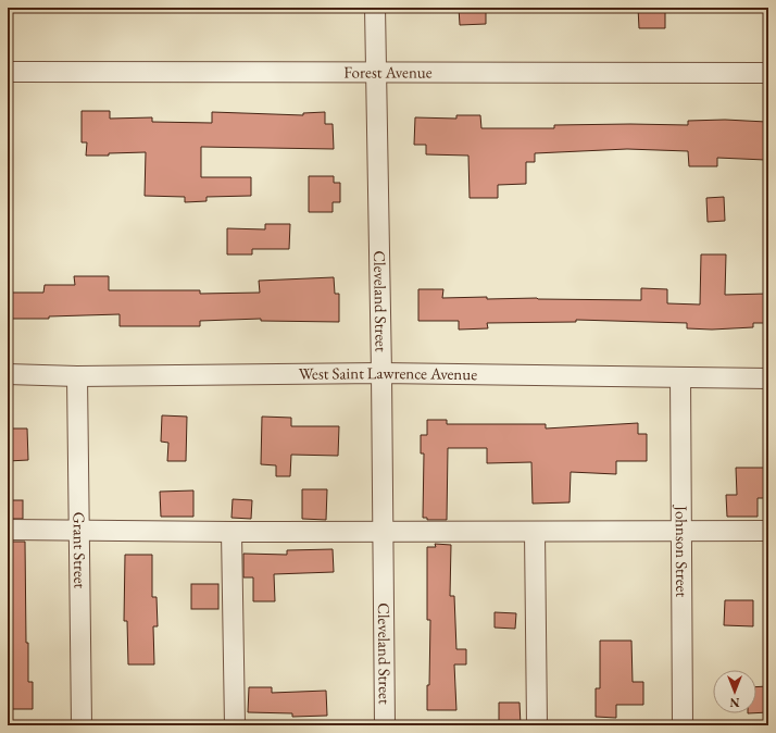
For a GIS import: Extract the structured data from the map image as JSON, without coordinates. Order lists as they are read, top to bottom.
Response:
{
  "streets": {
    "street": [
      "Forest Avenue",
      "Cleveland Street",
      "West Saint Lawrence Avenue",
      "Grant Street",
      "Johnson Street"
    ]
  },
  "crossings": [
    ["Forest Avenue", "Cleveland Street"],
    ["Cleveland Street", "West Saint Lawrence Avenue"],
    ["West Saint Lawrence Avenue", "Grant Street"],
    ["West Saint Lawrence Avenue", "Johnson Street"]
  ],
  "north": "bottom"
}
